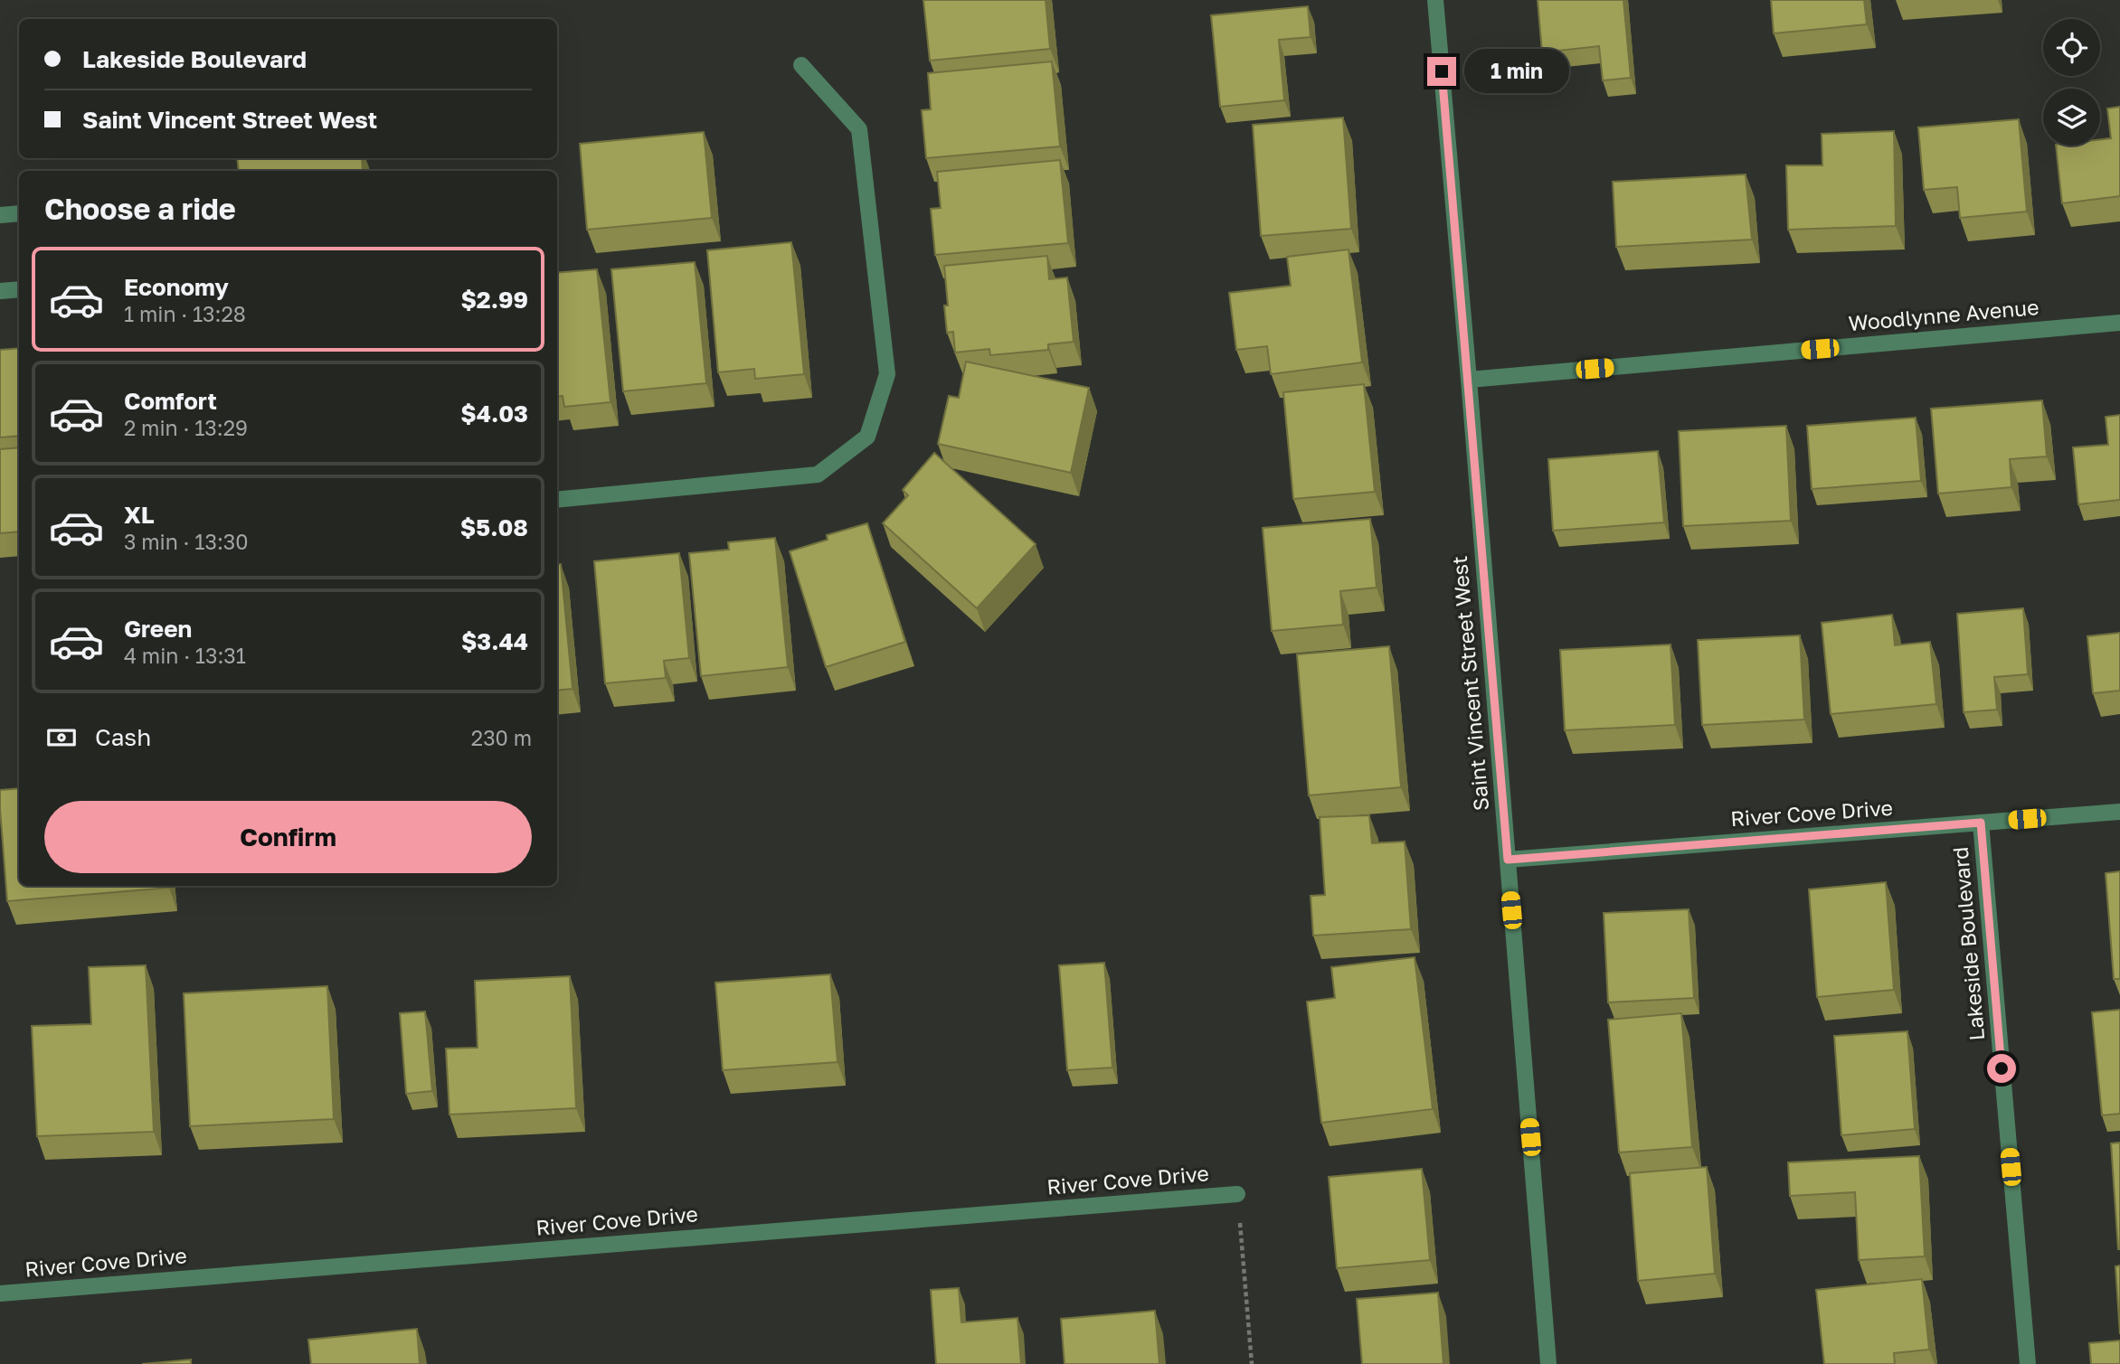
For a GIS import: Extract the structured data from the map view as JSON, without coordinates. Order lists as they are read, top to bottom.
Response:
{
  "streets": {
    "street": [
      "Woodlynne Avenue",
      "Saint Vincent Street West",
      "River Cove Drive",
      "Lakeside Boulevard"
    ]
  },
  "crossings": [
    ["Woodlynne Avenue", "Saint Vincent Street West"],
    ["Saint Vincent Street West", "River Cove Drive"],
    ["River Cove Drive", "Lakeside Boulevard"]
  ],
  "page": {
    "banner": ["Lakeside Boulevard", "Saint Vincent Street West"],
    "bubble": "1 min",
    "heading": "Choose a ride",
    "list": [
      {
        "name": "Economy",
        "note": "1 min · 13:28",
        "value": "$2.99"
      },
      {
        "name": "Comfort",
        "note": "2 min · 13:29",
        "value": "$4.03"
      },
      {
        "name": "XL",
        "note": "3 min · 13:30",
        "value": "$5.08"
      },
      {
        "name": "Green",
        "note": "4 min · 13:31",
        "value": "$3.44"
      }
    ],
    "pay": ["Cash", "230 m"],
    "buttons": "Confirm"
  }
}
